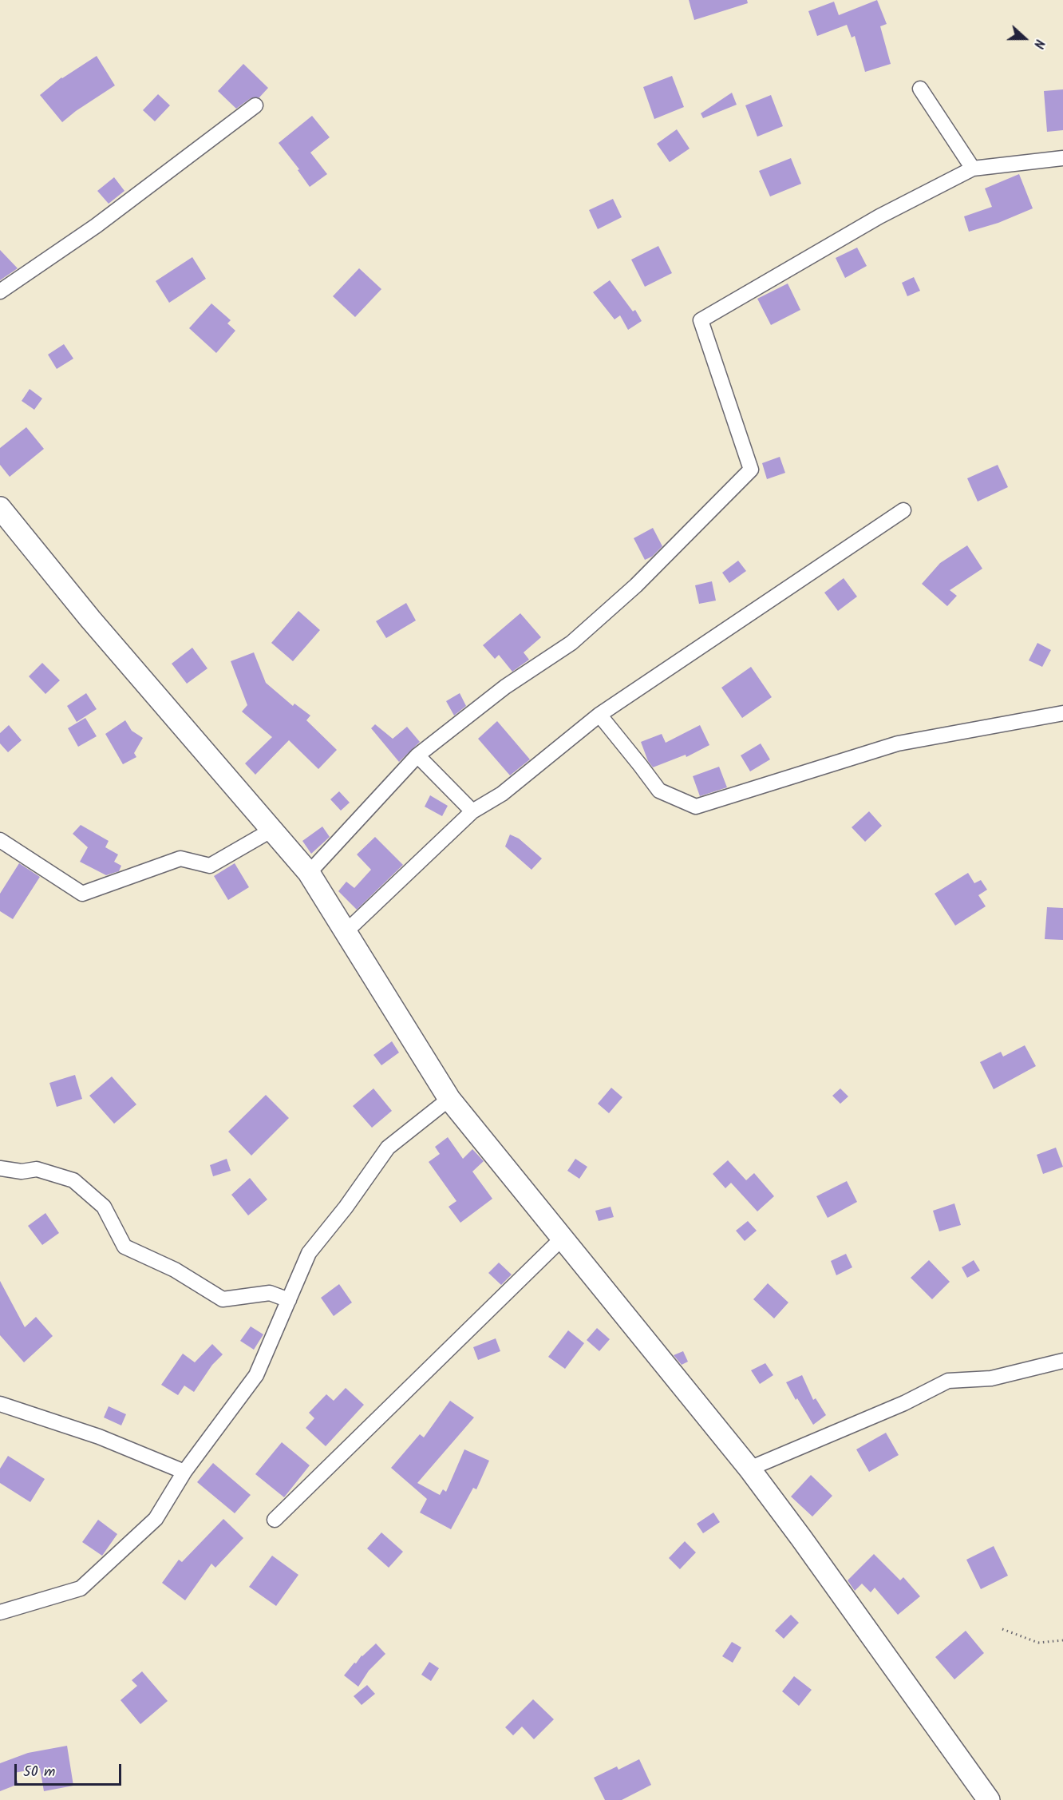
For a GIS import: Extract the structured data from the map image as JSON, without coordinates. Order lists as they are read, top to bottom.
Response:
{
  "scale_bar": "50 m",
  "north": "right"
}
